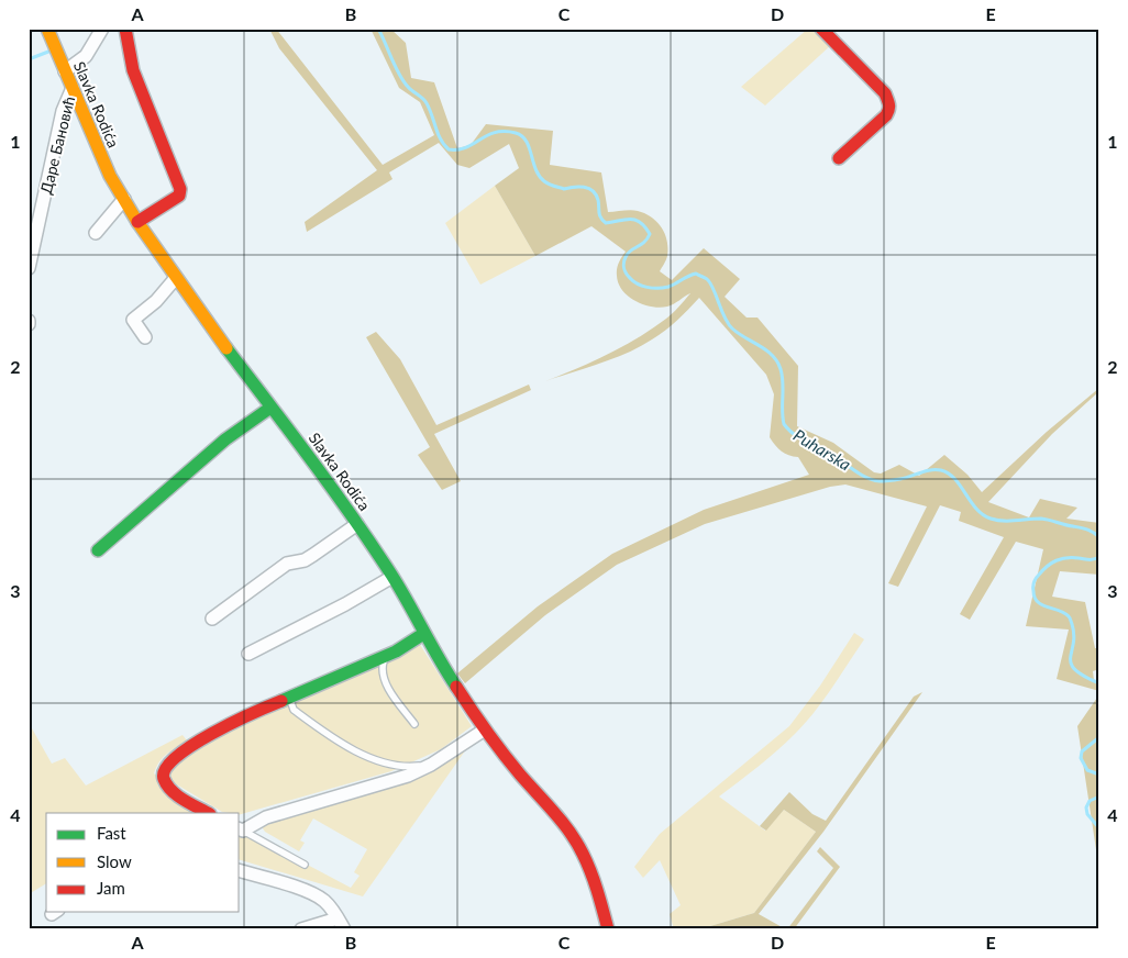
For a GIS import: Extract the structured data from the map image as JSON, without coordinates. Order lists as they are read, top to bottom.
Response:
{
  "streets": {
    "main road": ["Slavka Rodića"],
    "street": ["Даре Бановић"]
  },
  "crossings": [
    ["Slavka Rodića", "Даре Бановић"]
  ],
  "water": ["Puharska"],
  "legend": ["Fast", "Slow", "Jam"],
  "grid": {
    "columns": [
      "A",
      "B",
      "C",
      "D",
      "E"
    ],
    "rows": [
      "1",
      "2",
      "3",
      "4"
    ]
  }
}
